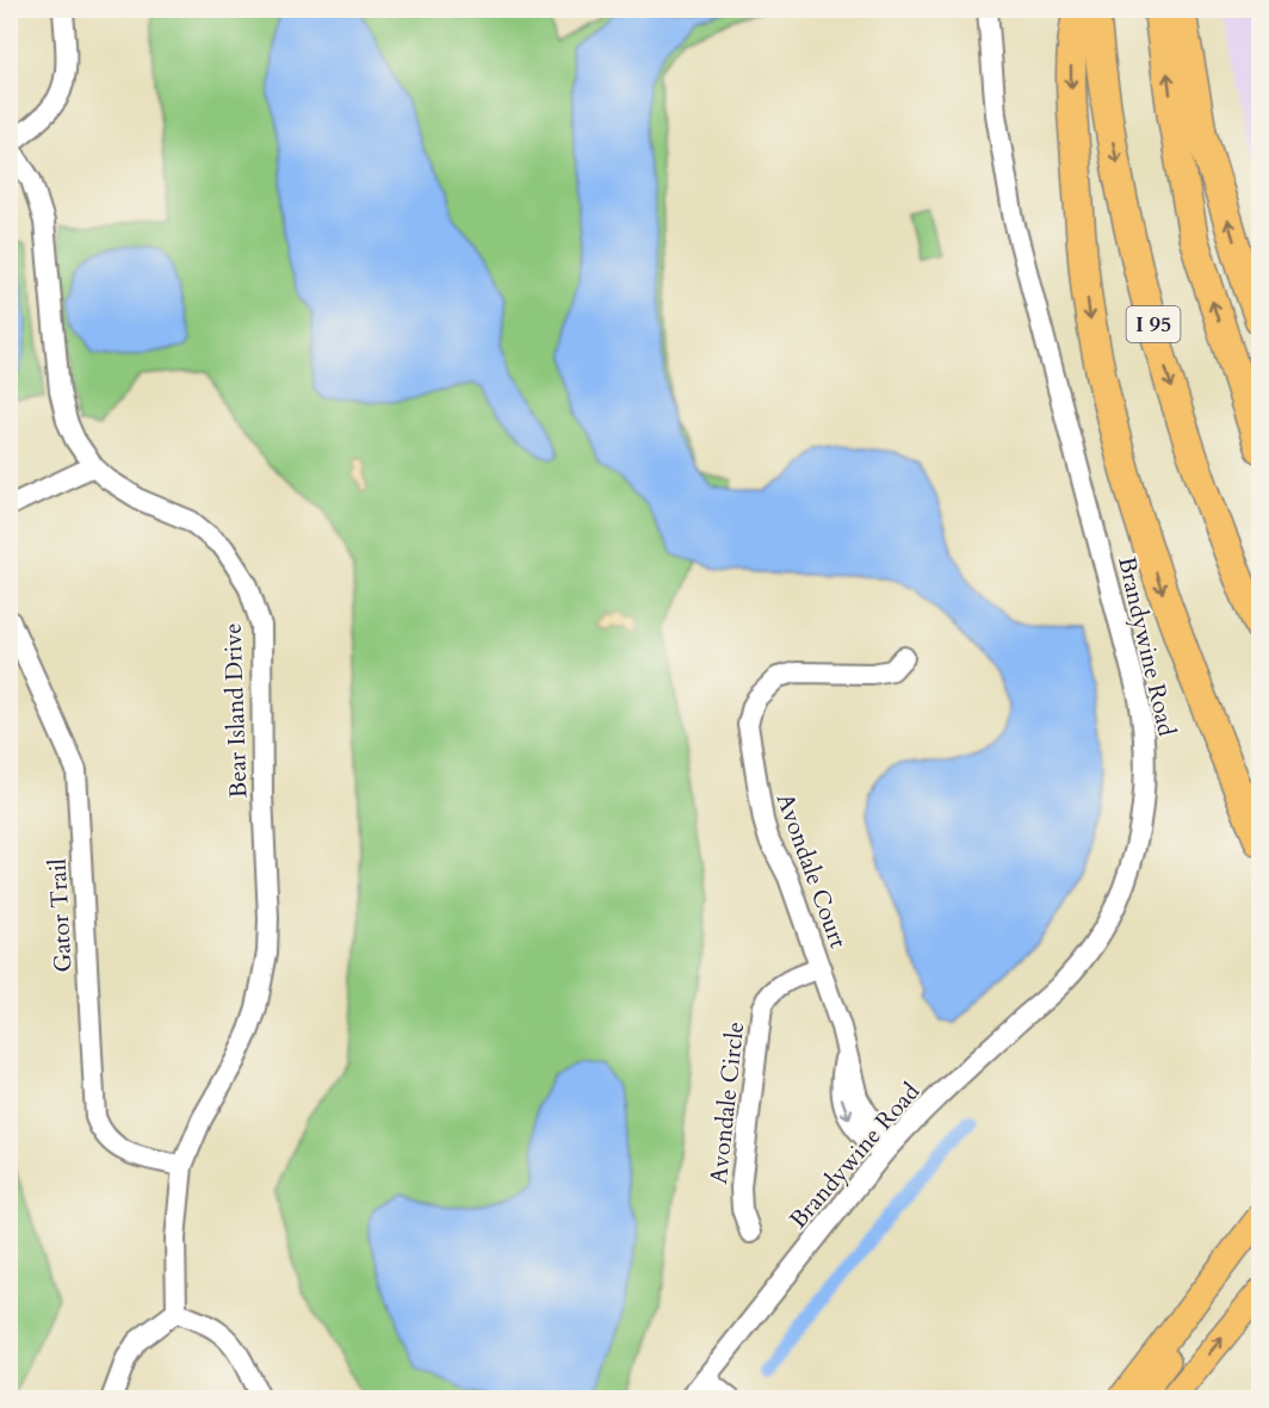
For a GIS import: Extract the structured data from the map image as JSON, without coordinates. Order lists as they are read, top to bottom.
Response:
{
  "streets": {
    "highway": ["I 95"],
    "street": [
      "Brandywine Road",
      "Bear Island Drive",
      "Avondale Court",
      "Gator Trail",
      "Avondale Circle"
    ]
  },
  "crossings": [
    ["Brandywine Road", "Avondale Court"],
    ["Bear Island Drive", "Gator Trail"],
    ["Avondale Court", "Avondale Circle"]
  ]
}
